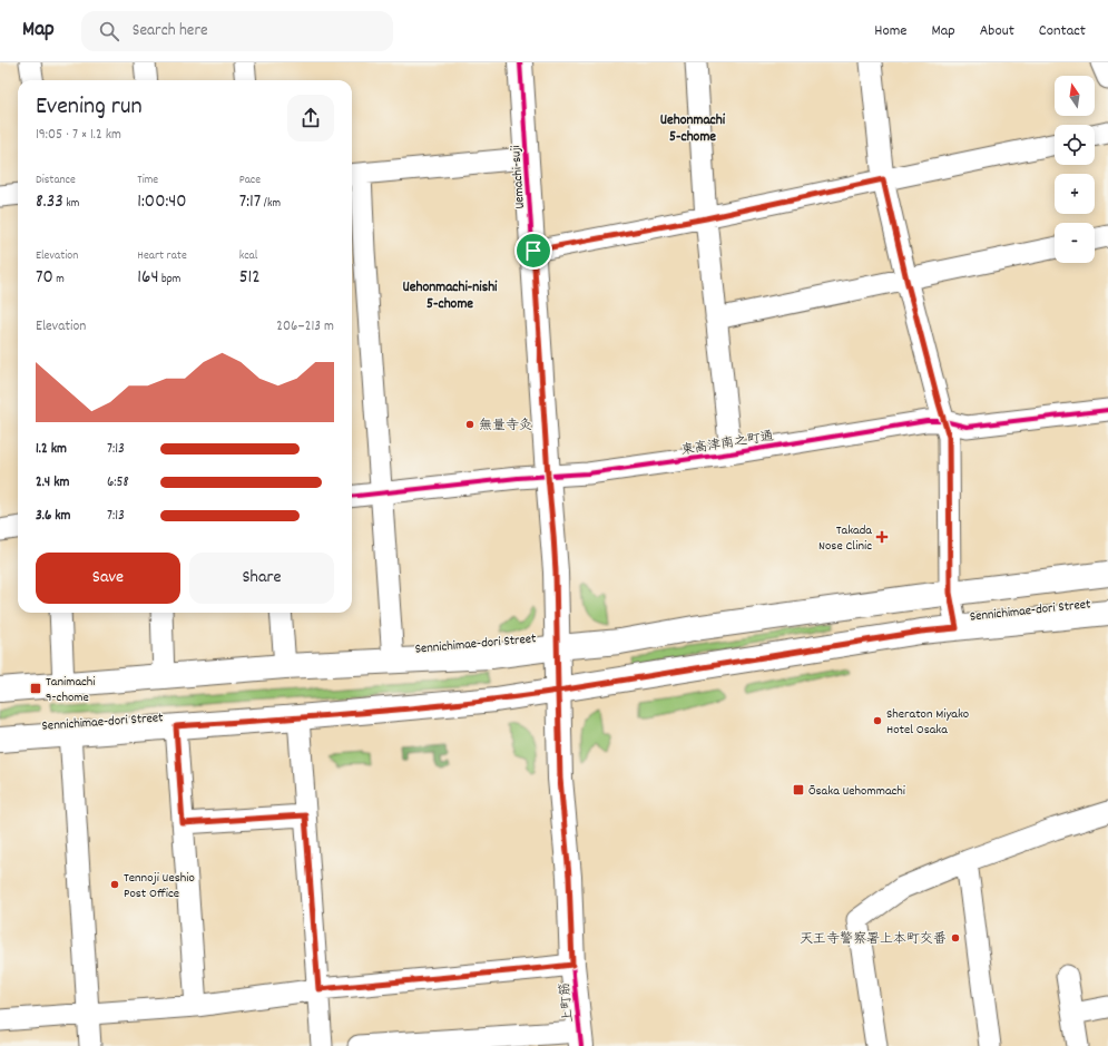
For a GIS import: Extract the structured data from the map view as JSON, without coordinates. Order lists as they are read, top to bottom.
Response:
{
  "streets": {
    "main road": ["Uemachi-suji", "Sennichimae-dori Street", "上町筋"],
    "street": ["東高津南之町通"]
  },
  "crossings": [
    ["Uemachi-suji", "東高津南之町通"],
    ["Uemachi-suji", "Sennichimae-dori Street"],
    ["Uemachi-suji", "上町筋"],
    ["Sennichimae-dori Street", "上町筋"]
  ],
  "districts": ["Uehonmachi 5-chome", "Uehonmachi-nishi 5-chome"],
  "places": {
    "other": [
      "無量寺灸",
      "Sheraton Miyako Hotel Osaka",
      "Tennoji Ueshio Post Office",
      "天王寺警察署上本町交番"
    ],
    "health": ["Takada Nose Clinic"],
    "transit": ["Tanimachi 9-chome", "Ōsaka Uehommachi"]
  },
  "north": "top",
  "page": {
    "header": "Map",
    "search": "Search here",
    "nav": [
      "Home",
      "Map",
      "About",
      "Contact"
    ],
    "map_buttons": ["+", "−"],
    "heading": ["Evening run", "19:05 · 7 × 1.2 km"],
    "stats": [
      ["Distance", "8.33 km"],
      ["Time", "1:00:40"],
      ["Pace", "7:17 /km"],
      ["Elevation", "70 m"],
      ["Heart rate", "164 bpm"],
      ["kcal", "512"]
    ],
    "chart": ["Elevation", "206–213 m"],
    "list": [
      {
        "name": "1.2 km",
        "note": "7:13"
      },
      {
        "name": "2.4 km",
        "note": "6:58"
      },
      {
        "name": "3.6 km",
        "note": "7:13"
      }
    ],
    "buttons": ["Save", "Share"]
  }
}
